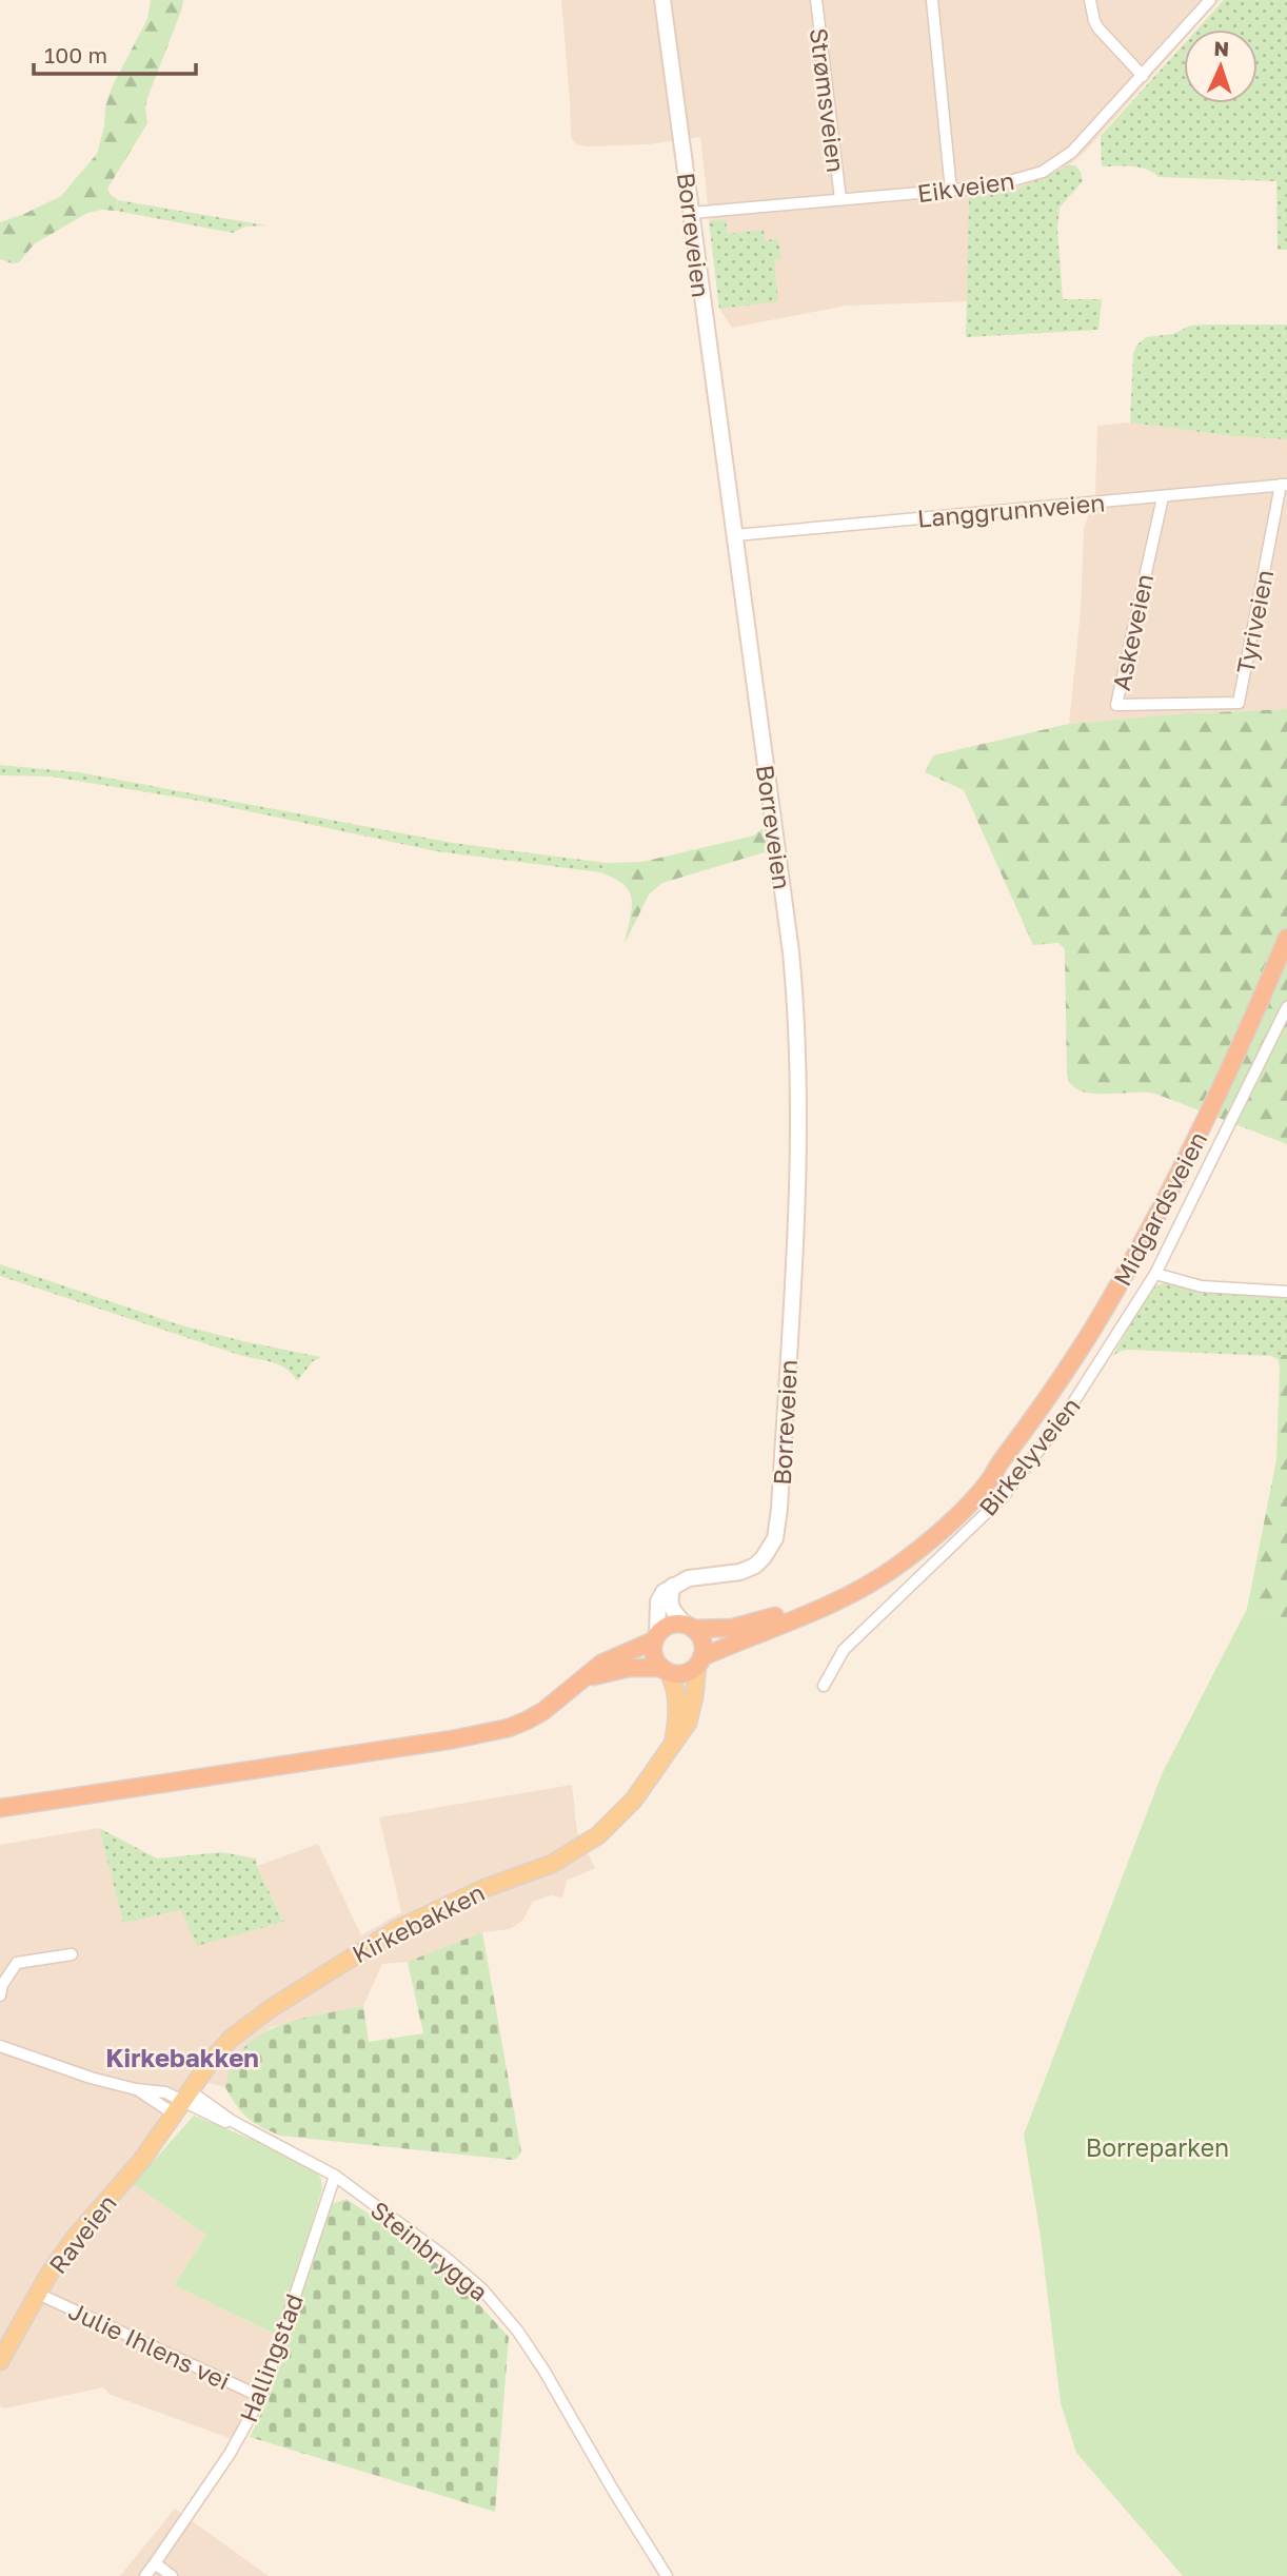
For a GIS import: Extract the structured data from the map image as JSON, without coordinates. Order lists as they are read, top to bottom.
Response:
{
  "streets": {
    "highway": ["Midgardsveien"],
    "main road": ["Borreveien", "Kirkebakken", "Raveien"],
    "street": [
      "Strømsveien",
      "Eikveien",
      "Langgrunnveien",
      "Tyriveien",
      "Askeveien",
      "Birkelyveien",
      "Steinbrygga",
      "Julie Ihlens vei",
      "Hallingstad"
    ]
  },
  "crossings": [
    ["Strømsveien", "Eikveien"],
    ["Eikveien", "Borreveien"],
    ["Borreveien", "Langgrunnveien"],
    ["Langgrunnveien", "Tyriveien"],
    ["Langgrunnveien", "Askeveien"],
    ["Tyriveien", "Askeveien"],
    ["Midgardsveien", "Kirkebakken"],
    ["Kirkebakken", "Raveien"],
    ["Kirkebakken", "Steinbrygga"],
    ["Raveien", "Steinbrygga"],
    ["Raveien", "Julie Ihlens vei"],
    ["Steinbrygga", "Hallingstad"],
    ["Julie Ihlens vei", "Hallingstad"]
  ],
  "districts": ["Kirkebakken"],
  "parks": ["Borreparken"],
  "scale_bar": "100 m",
  "north": "top"
}
